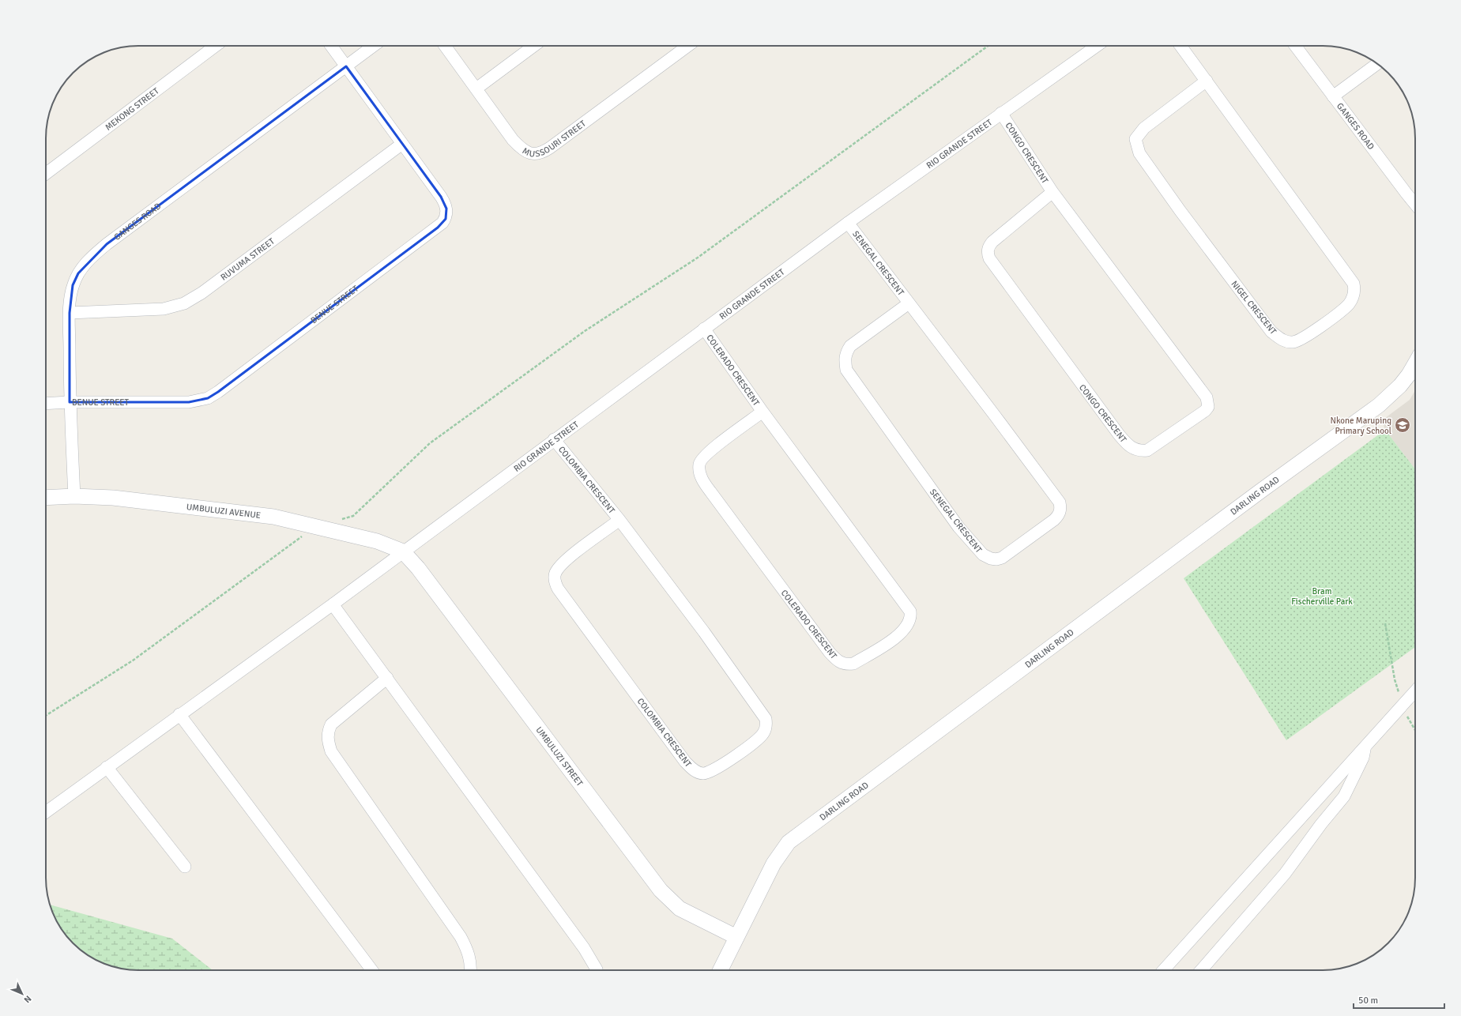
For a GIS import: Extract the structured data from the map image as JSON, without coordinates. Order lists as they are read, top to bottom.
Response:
{
  "streets": {
    "street": [
      "MEKONG STREET",
      "GANGES ROAD",
      "MUSSOURI STREET",
      "RIO GRANDE STREET",
      "CONGO CRESCENT",
      "RUVUMA STREET",
      "SENEGAL CRESCENT",
      "BENUE STREET",
      "NIGEL CRESCENT",
      "COLERADO CRESCENT",
      "COLOMBIA CRESCENT",
      "DARLING ROAD",
      "UMBULUZI AVENUE",
      "UMBULUZI STREET"
    ]
  },
  "crossings": [
    ["GANGES ROAD", "RUVUMA STREET"],
    ["GANGES ROAD", "BENUE STREET"],
    ["GANGES ROAD", "UMBULUZI AVENUE"],
    ["RIO GRANDE STREET", "CONGO CRESCENT"],
    ["RIO GRANDE STREET", "SENEGAL CRESCENT"],
    ["RIO GRANDE STREET", "COLERADO CRESCENT"],
    ["RIO GRANDE STREET", "COLOMBIA CRESCENT"],
    ["RIO GRANDE STREET", "UMBULUZI AVENUE"],
    ["RIO GRANDE STREET", "UMBULUZI STREET"],
    ["RUVUMA STREET", "BENUE STREET"],
    ["DARLING ROAD", "UMBULUZI STREET"],
    ["UMBULUZI AVENUE", "UMBULUZI STREET"]
  ],
  "parks": ["Bram Fischerville Park"],
  "places": {
    "school or university": ["Nkone Maruping Primary School"]
  },
  "scale_bar": "50 m",
  "north": "bottom right"
}
